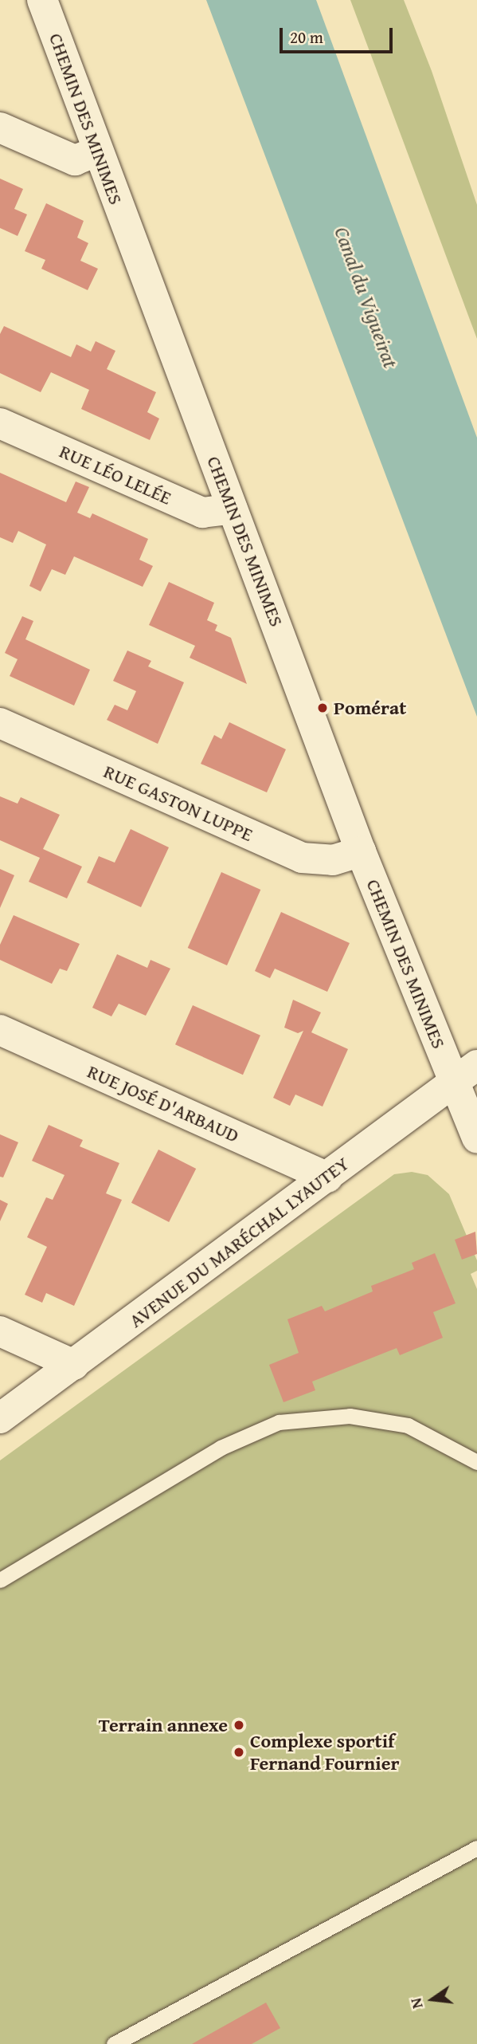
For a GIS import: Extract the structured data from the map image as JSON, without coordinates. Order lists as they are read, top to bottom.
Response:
{
  "streets": {
    "street": [
      "CHEMIN DES MINIMES",
      "RUE LÉO LELÉE",
      "RUE GASTON LUPPE",
      "RUE JOSÉ D'ARBAUD",
      "AVENUE DU MARÉCHAL LYAUTEY"
    ]
  },
  "crossings": [
    ["CHEMIN DES MINIMES", "RUE LÉO LELÉE"],
    ["CHEMIN DES MINIMES", "RUE GASTON LUPPE"],
    ["CHEMIN DES MINIMES", "AVENUE DU MARÉCHAL LYAUTEY"],
    ["RUE JOSÉ D'ARBAUD", "AVENUE DU MARÉCHAL LYAUTEY"]
  ],
  "water": ["Canal du Vigueirat"],
  "places": ["Pomérat", "Terrain annexe", "Complexe sportif Fernand Fournier"],
  "scale_bar": "20 m",
  "north": "left"
}
